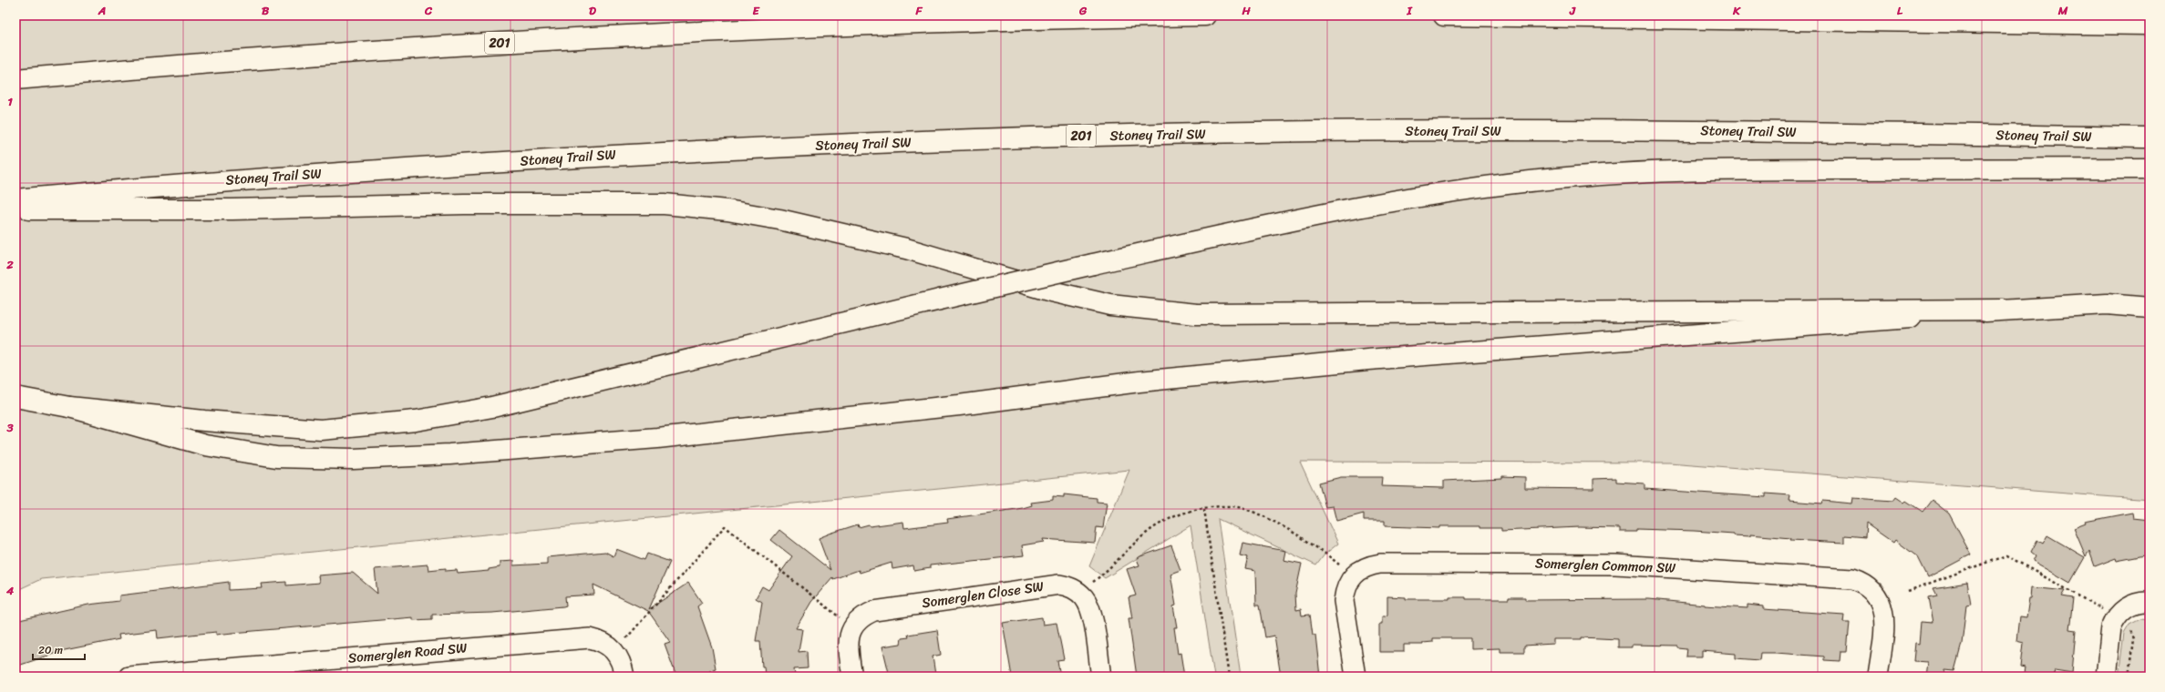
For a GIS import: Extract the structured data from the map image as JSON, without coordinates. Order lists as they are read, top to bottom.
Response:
{
  "streets": {
    "main road": ["201", "Stoney Trail SW"],
    "street": ["Somerglen Common SW", "Somerglen Close SW", "Somerglen Road SW"]
  },
  "scale_bar": "20 m",
  "grid": {
    "columns": [
      "A",
      "B",
      "C",
      "D",
      "E",
      "F",
      "G",
      "H",
      "I",
      "J",
      "K",
      "L",
      "M"
    ],
    "rows": [
      "1",
      "2",
      "3",
      "4"
    ]
  }
}
